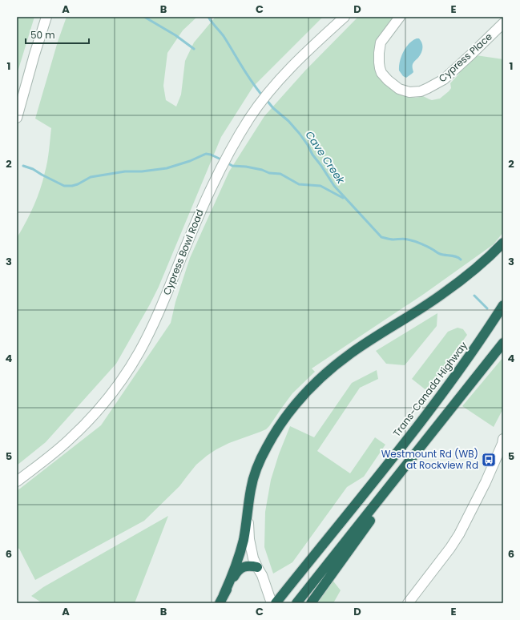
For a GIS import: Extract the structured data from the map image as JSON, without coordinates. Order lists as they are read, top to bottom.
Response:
{
  "streets": {
    "highway": ["Trans-Canada Highway"],
    "street": ["Cypress Place", "Cypress Bowl Road"]
  },
  "water": ["Cave Creek"],
  "places": {
    "bus stop": ["Westmount Rd (WB) at Rockview Rd"]
  },
  "scale_bar": "50 m",
  "grid": {
    "columns": [
      "A",
      "B",
      "C",
      "D",
      "E"
    ],
    "rows": [
      "1",
      "2",
      "3",
      "4",
      "5",
      "6"
    ]
  }
}
